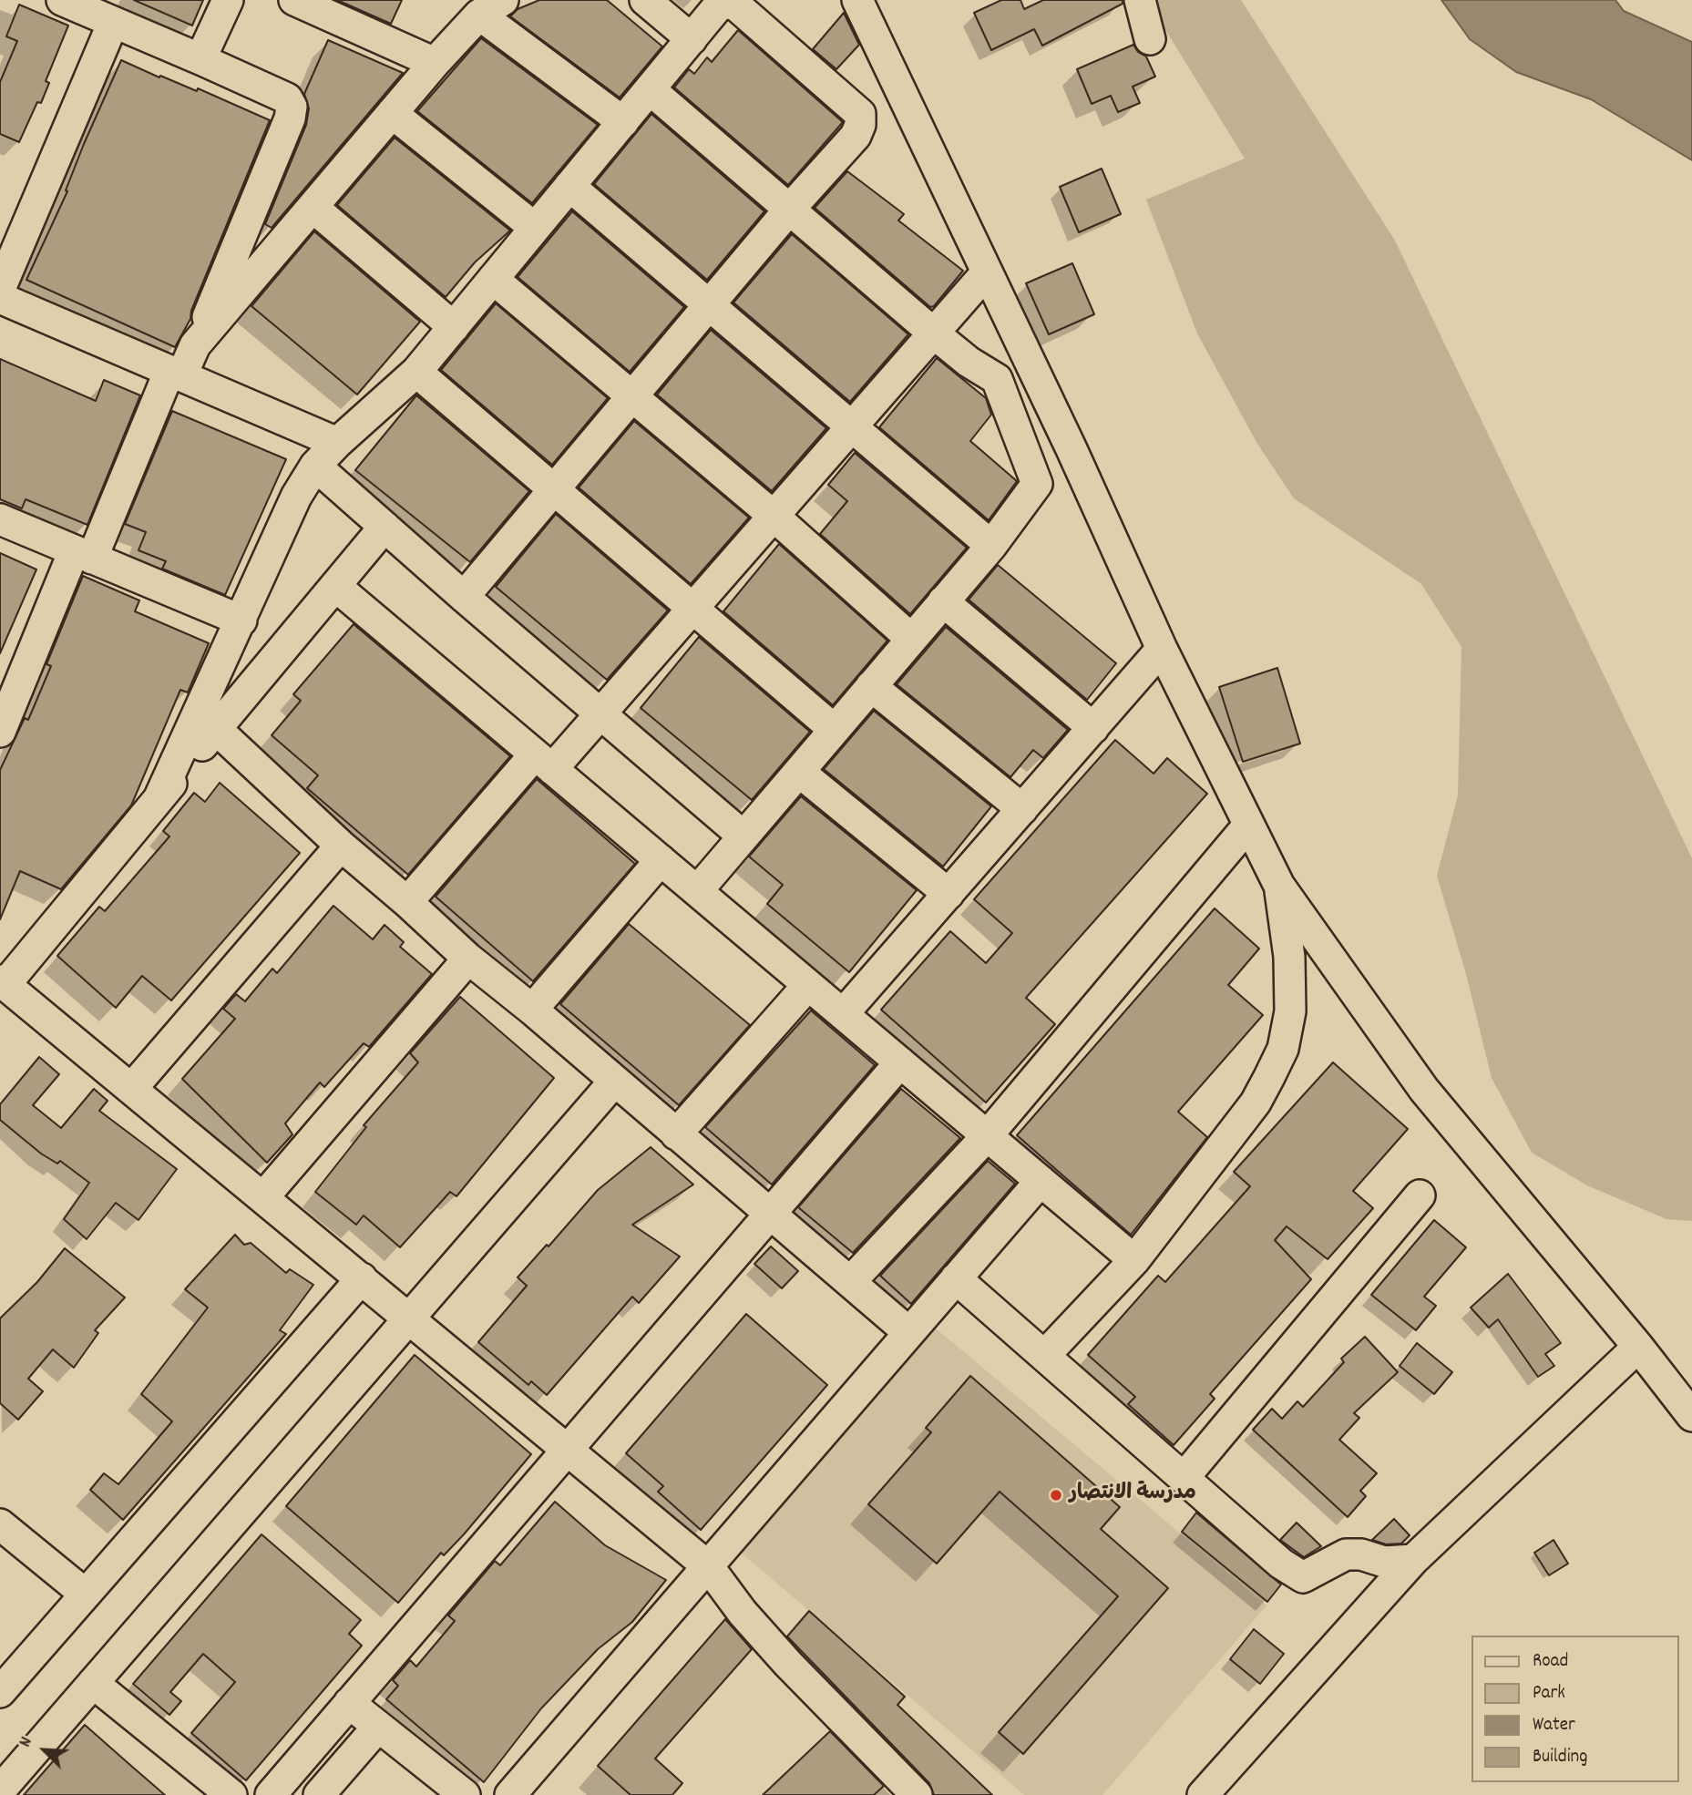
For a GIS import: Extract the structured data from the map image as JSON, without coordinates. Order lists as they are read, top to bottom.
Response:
{
  "places": ["مدرسة الانتصار"],
  "legend": [
    "Road",
    "Park",
    "Water",
    "Building"
  ],
  "north": "top left"
}
